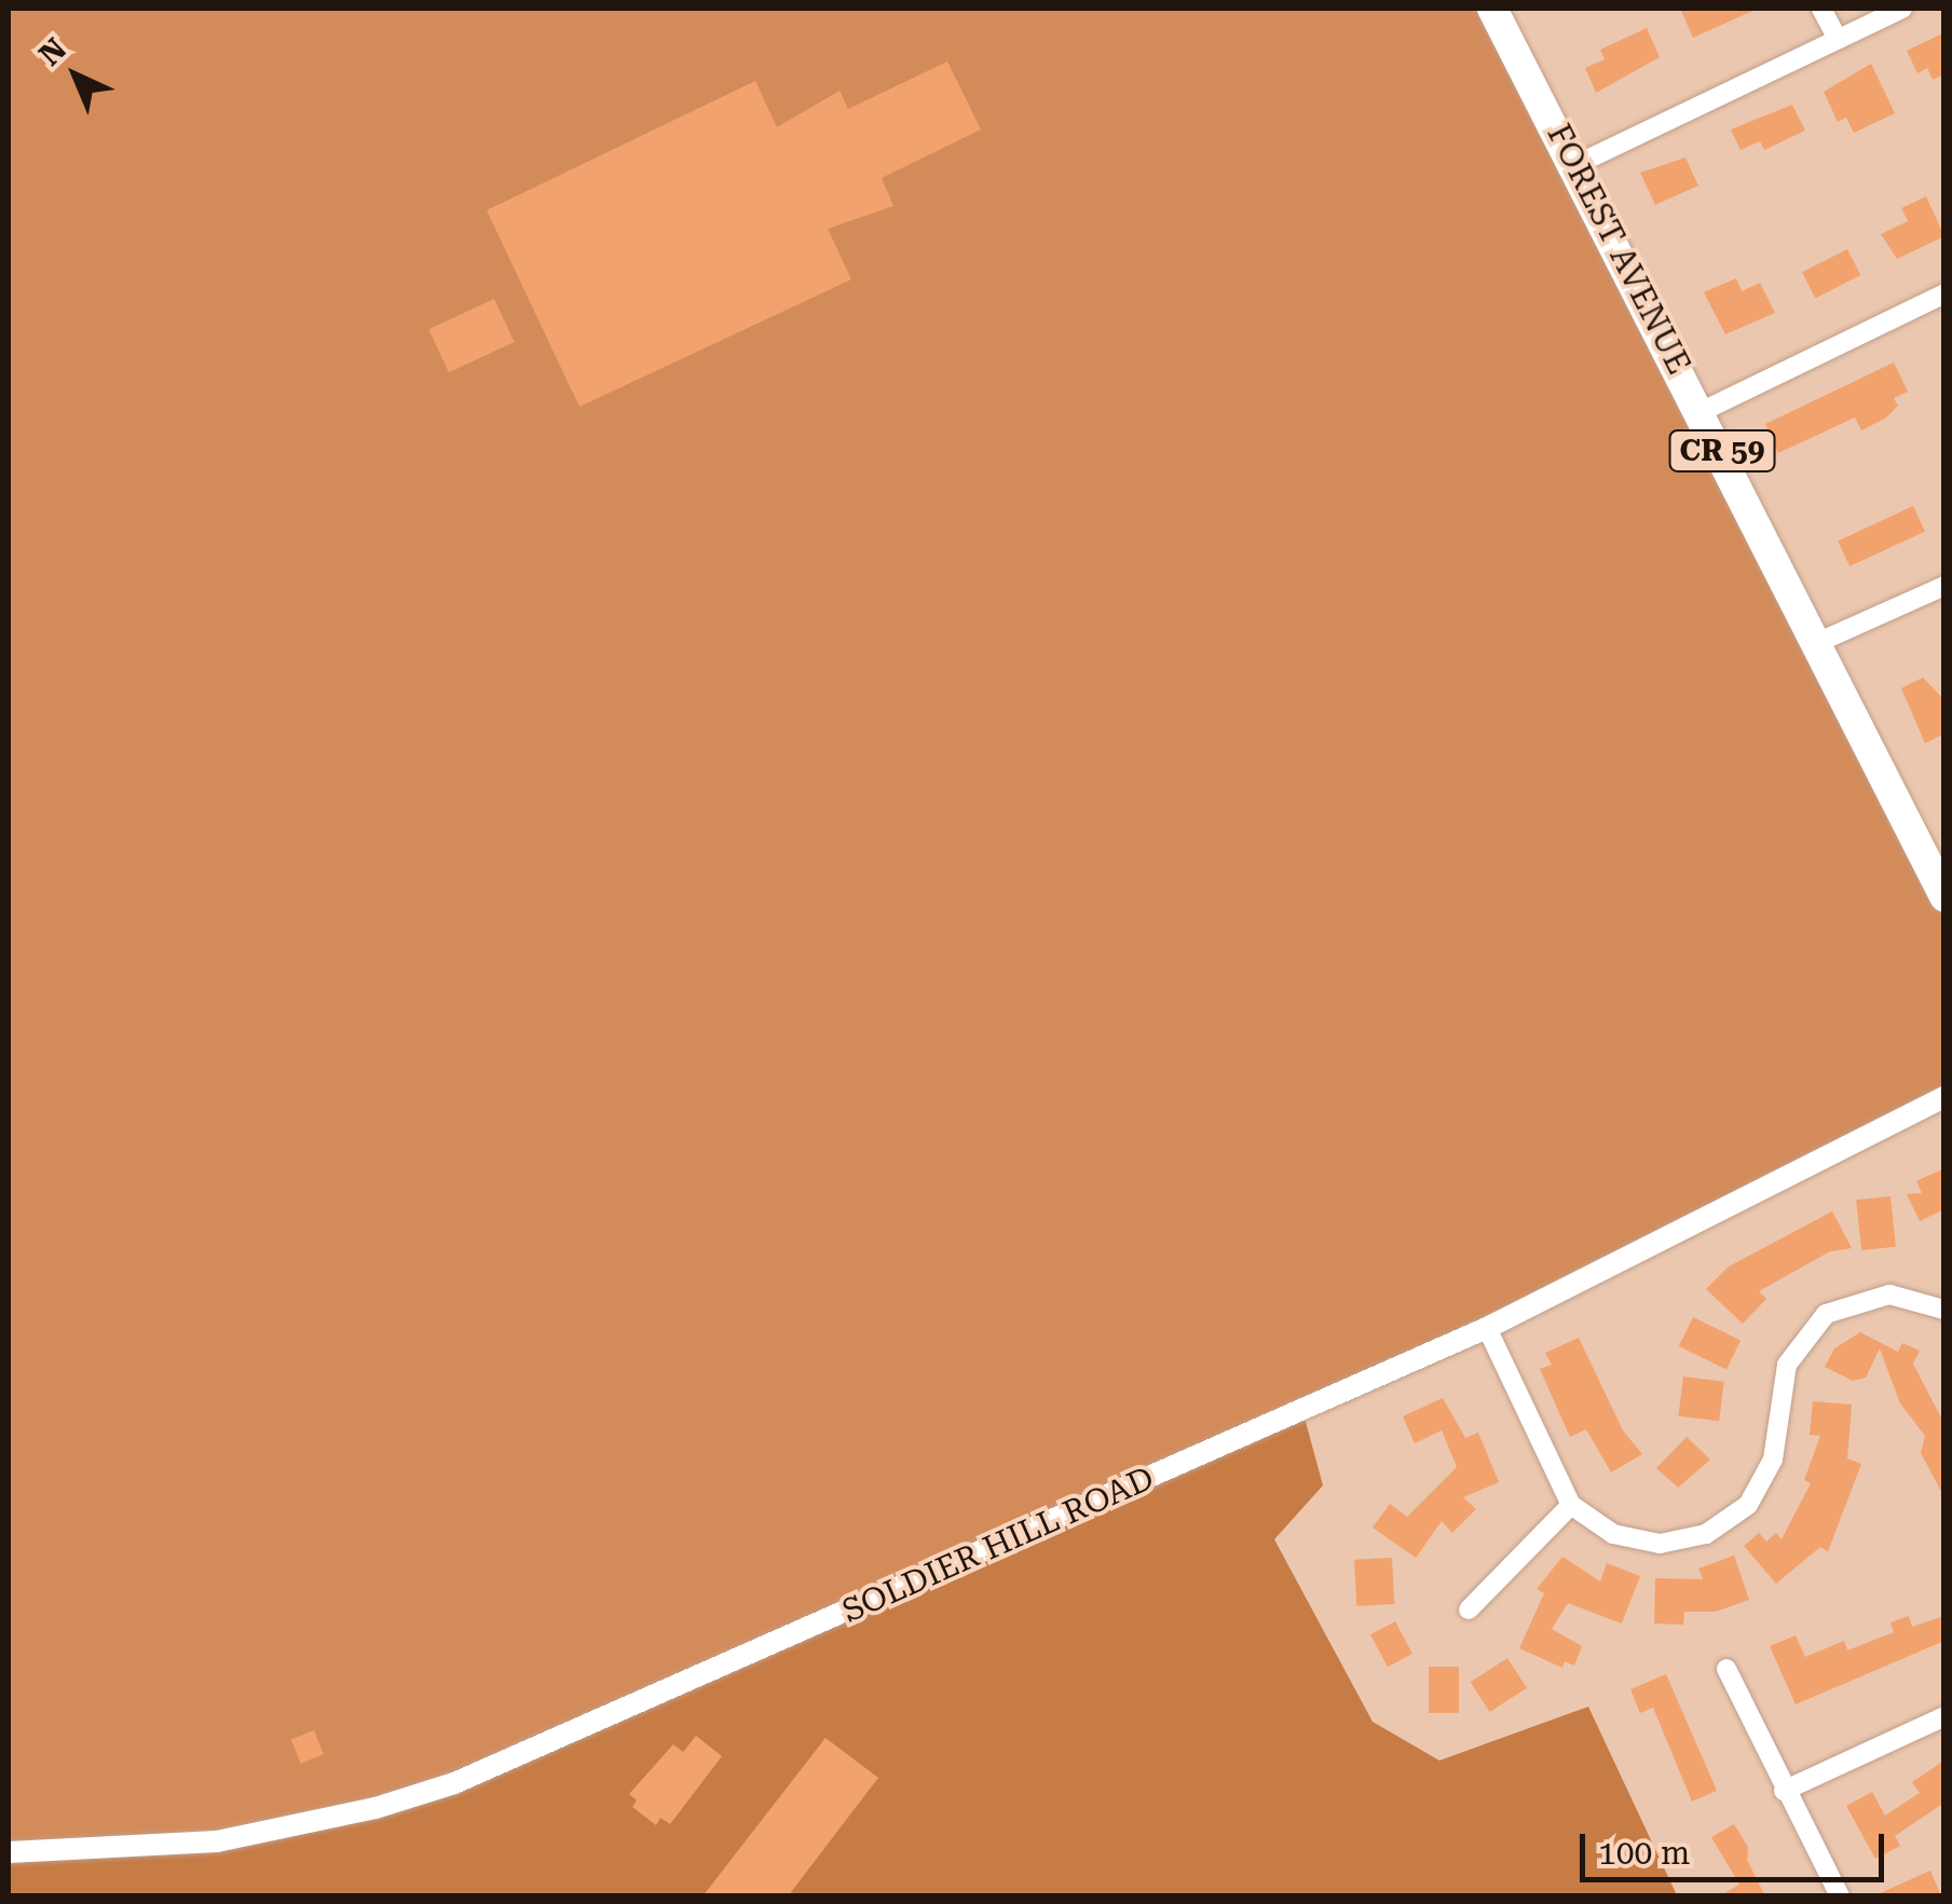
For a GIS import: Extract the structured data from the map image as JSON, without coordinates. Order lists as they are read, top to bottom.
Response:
{
  "streets": {
    "main road": ["FOREST AVENUE", "CR 59"],
    "street": ["SOLDIER HILL ROAD"]
  },
  "scale_bar": "100 m",
  "north": "top left"
}
